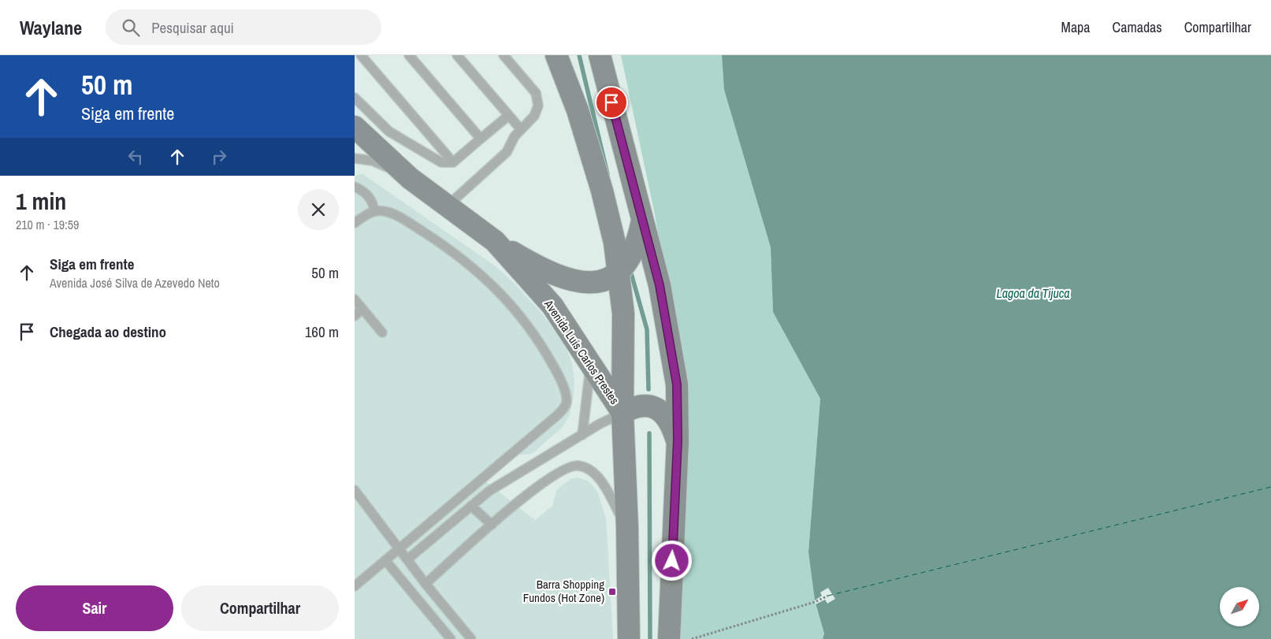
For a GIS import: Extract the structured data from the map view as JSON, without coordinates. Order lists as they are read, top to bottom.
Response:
{
  "streets": {
    "street": ["Avenida Luís Carlos Prestes"]
  },
  "water": ["Lagoa da Tijuca"],
  "places": {
    "transit": ["Barra Shopping Fundos (Hot Zone)"]
  },
  "north": "top right",
  "page": {
    "header": "Waylane",
    "search": "Pesquisar aqui",
    "nav": ["Mapa", "Camadas", "Compartilhar"],
    "turn": ["50 m", "Siga em frente"],
    "heading": ["1 min", "210 m · 19:59"],
    "list": [
      {
        "name": "Siga em frente",
        "note": "Avenida José Silva de Azevedo Neto",
        "value": "50 m"
      },
      {
        "name": "Chegada ao destino",
        "value": "160 m"
      }
    ],
    "buttons": ["Sair", "Compartilhar"]
  }
}
